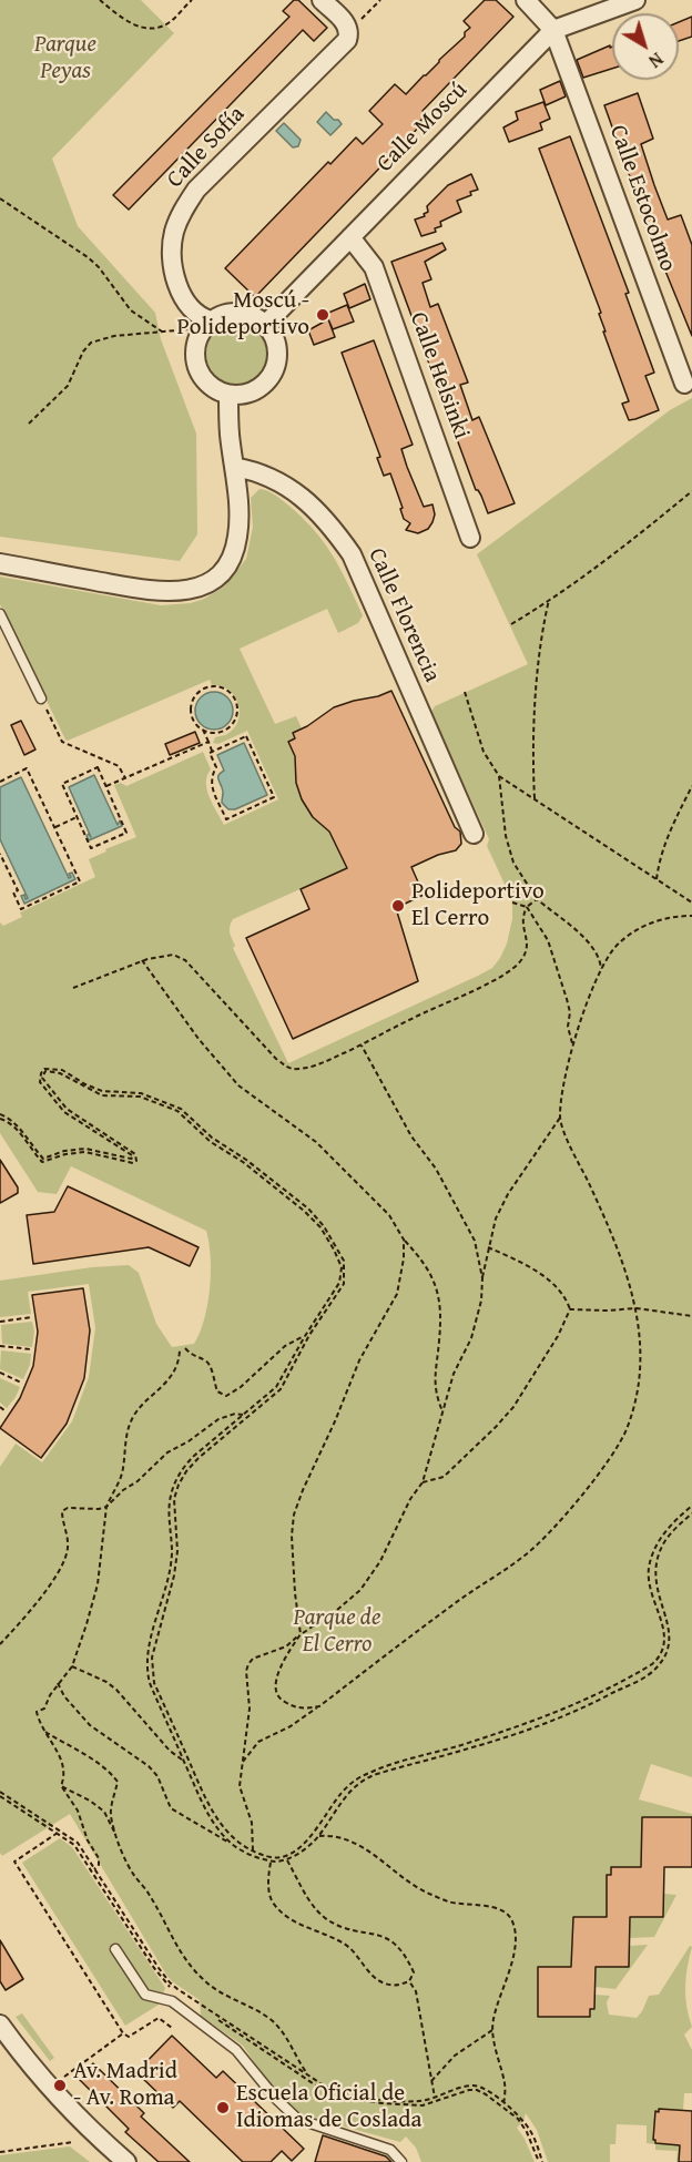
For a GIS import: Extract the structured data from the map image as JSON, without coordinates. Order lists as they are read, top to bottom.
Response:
{
  "streets": {
    "street": [
      "Calle Moscú",
      "Calle Sofía",
      "Calle Estocolmo",
      "Calle Helsinki",
      "Calle Florencia"
    ]
  },
  "crossings": [
    ["Calle Moscú", "Calle Sofía"],
    ["Calle Moscú", "Calle Estocolmo"],
    ["Calle Moscú", "Calle Helsinki"]
  ],
  "parks": ["Parque Peyas", "Parque de El Cerro"],
  "places": [
    "Moscú - Polideportivo",
    "Polideportivo El Cerro",
    "Av. Madrid - Av. Roma",
    "Escuela Oficial de Idiomas de Coslada"
  ],
  "north": "bottom right"
}
